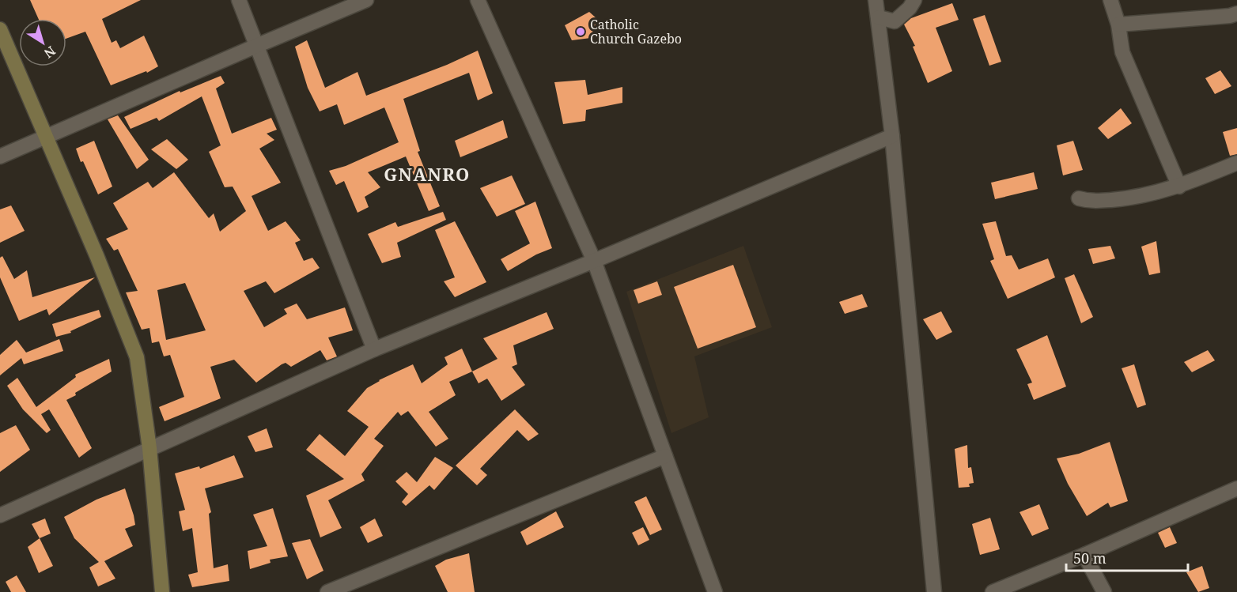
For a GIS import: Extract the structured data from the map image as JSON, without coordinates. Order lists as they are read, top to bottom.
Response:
{
  "districts": ["GNANRO"],
  "places": ["Catholic Church Gazebo"],
  "scale_bar": "50 m",
  "north": "bottom right"
}
